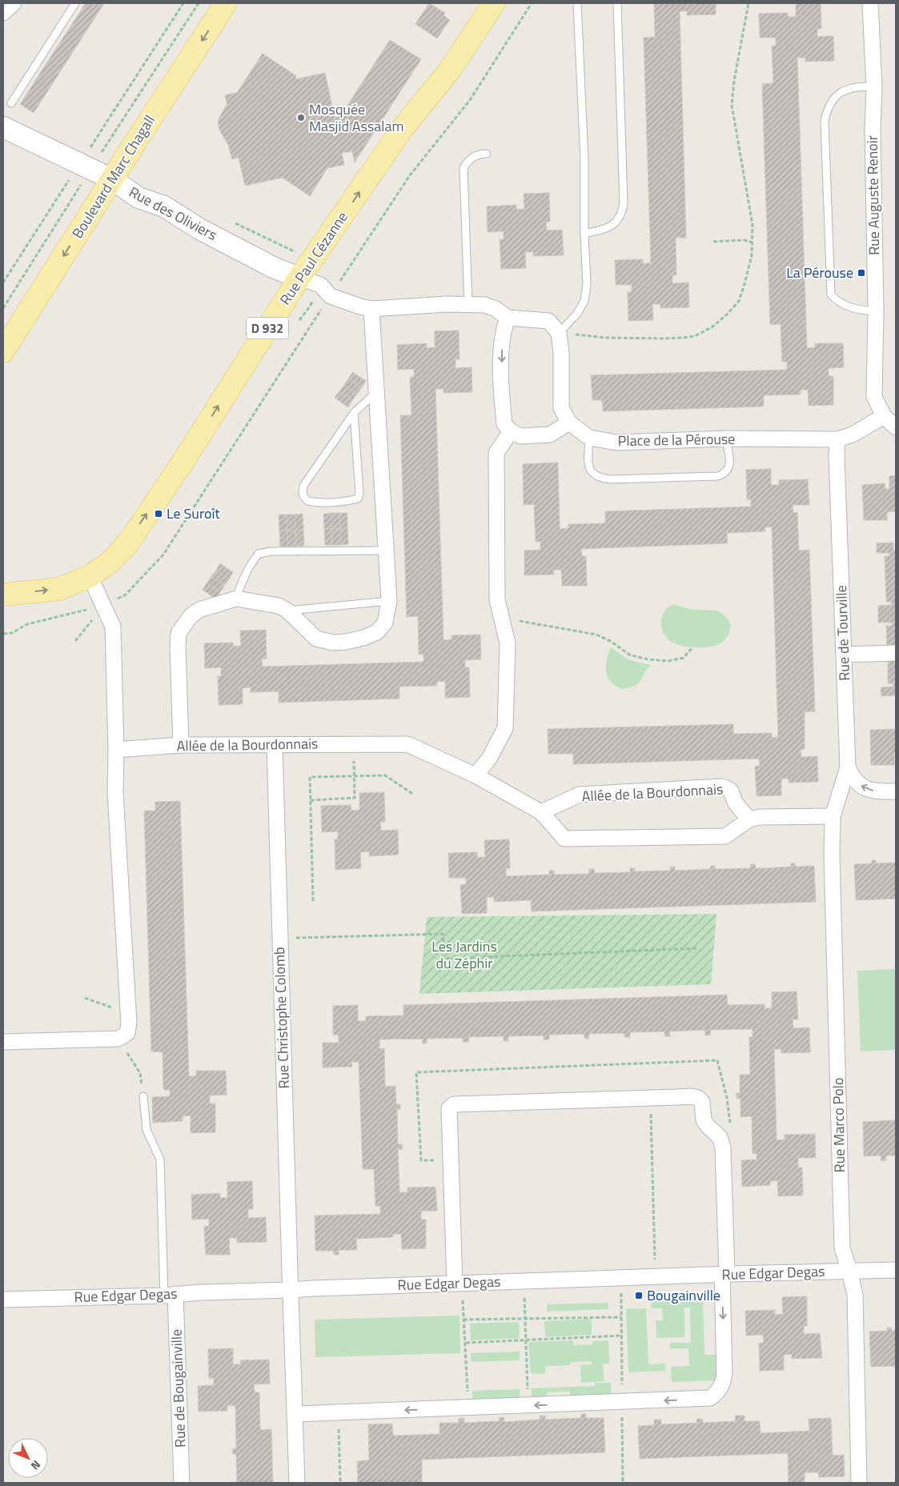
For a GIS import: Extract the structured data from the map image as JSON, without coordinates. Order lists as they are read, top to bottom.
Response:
{
  "streets": {
    "main road": ["Boulevard Marc Chagall", "Rue Paul Cézanne", "D 932"],
    "street": [
      "Rue Auguste Renoir",
      "Rue des Oliviers",
      "Place de la Pérouse",
      "Rue de Tourville",
      "Allée de la Bourdonnais",
      "Rue Christophe Colomb",
      "Rue Marco Polo",
      "Rue Edgar Degas",
      "Rue de Bougainville"
    ]
  },
  "crossings": [
    ["Boulevard Marc Chagall", "Rue des Oliviers"],
    ["Rue Auguste Renoir", "Place de la Pérouse"],
    ["Rue des Oliviers", "Rue Paul Cézanne"],
    ["Place de la Pérouse", "Rue de Tourville"],
    ["Rue de Tourville", "Rue Marco Polo"],
    ["Allée de la Bourdonnais", "Rue Christophe Colomb"],
    ["Allée de la Bourdonnais", "Rue Marco Polo"],
    ["Rue Christophe Colomb", "Rue Edgar Degas"],
    ["Rue Marco Polo", "Rue Edgar Degas"],
    ["Rue Edgar Degas", "Rue de Bougainville"]
  ],
  "one_way": ["Boulevard Marc Chagall", "Rue Paul Cézanne"],
  "parks": ["Les Jardins du Zéphir"],
  "places": {
    "other": ["Mosquée Masjid Assalam"],
    "transit": ["La Pérouse", "Le Suroît", "Bougainville"]
  },
  "north": "bottom right"
}
